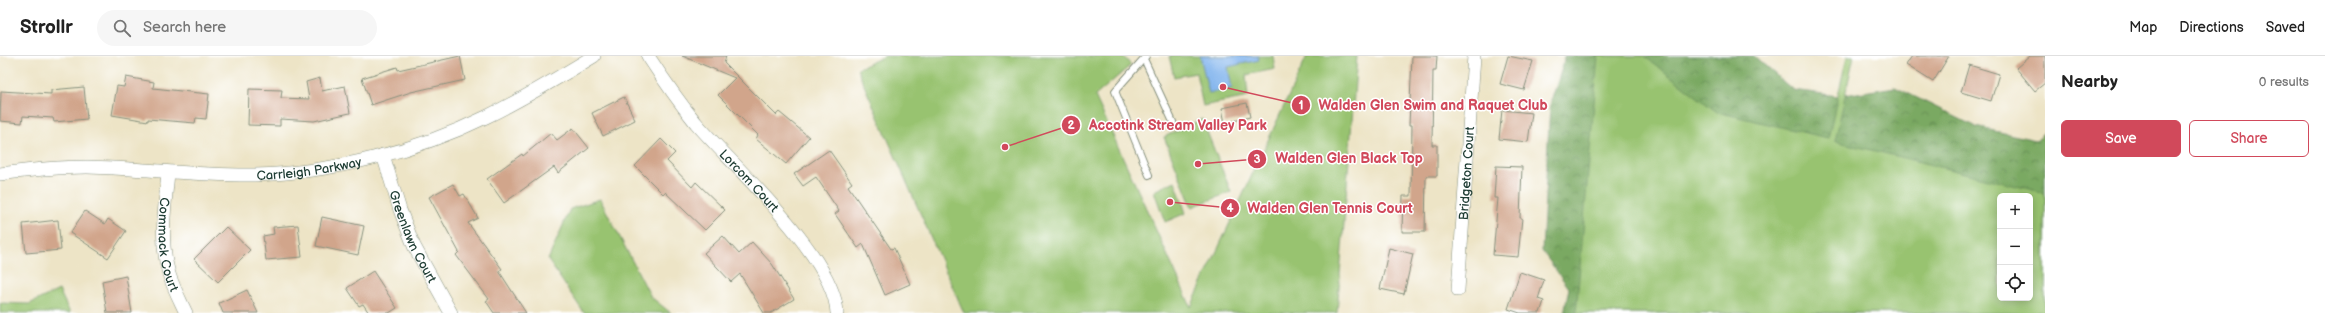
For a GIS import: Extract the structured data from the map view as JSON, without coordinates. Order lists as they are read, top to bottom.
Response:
{
  "streets": {
    "street": [
      "Carrleigh Parkway",
      "Bridgeton Court",
      "Lorcom Court",
      "Greenlawn Court",
      "Commack Court"
    ]
  },
  "crossings": [
    ["Carrleigh Parkway", "Greenlawn Court"],
    ["Carrleigh Parkway", "Commack Court"]
  ],
  "places": [
    "Walden Glen Swim and Raquet Club",
    "Accotink Stream Valley Park",
    "Walden Glen Black Top",
    "Walden Glen Tennis Court"
  ],
  "page": {
    "header": "Strollr",
    "search": "Search here",
    "nav": ["Map", "Directions", "Saved"],
    "heading": ["Nearby", "0 results"],
    "buttons": ["Save", "Share"],
    "map_buttons": ["+", "−"]
  }
}
